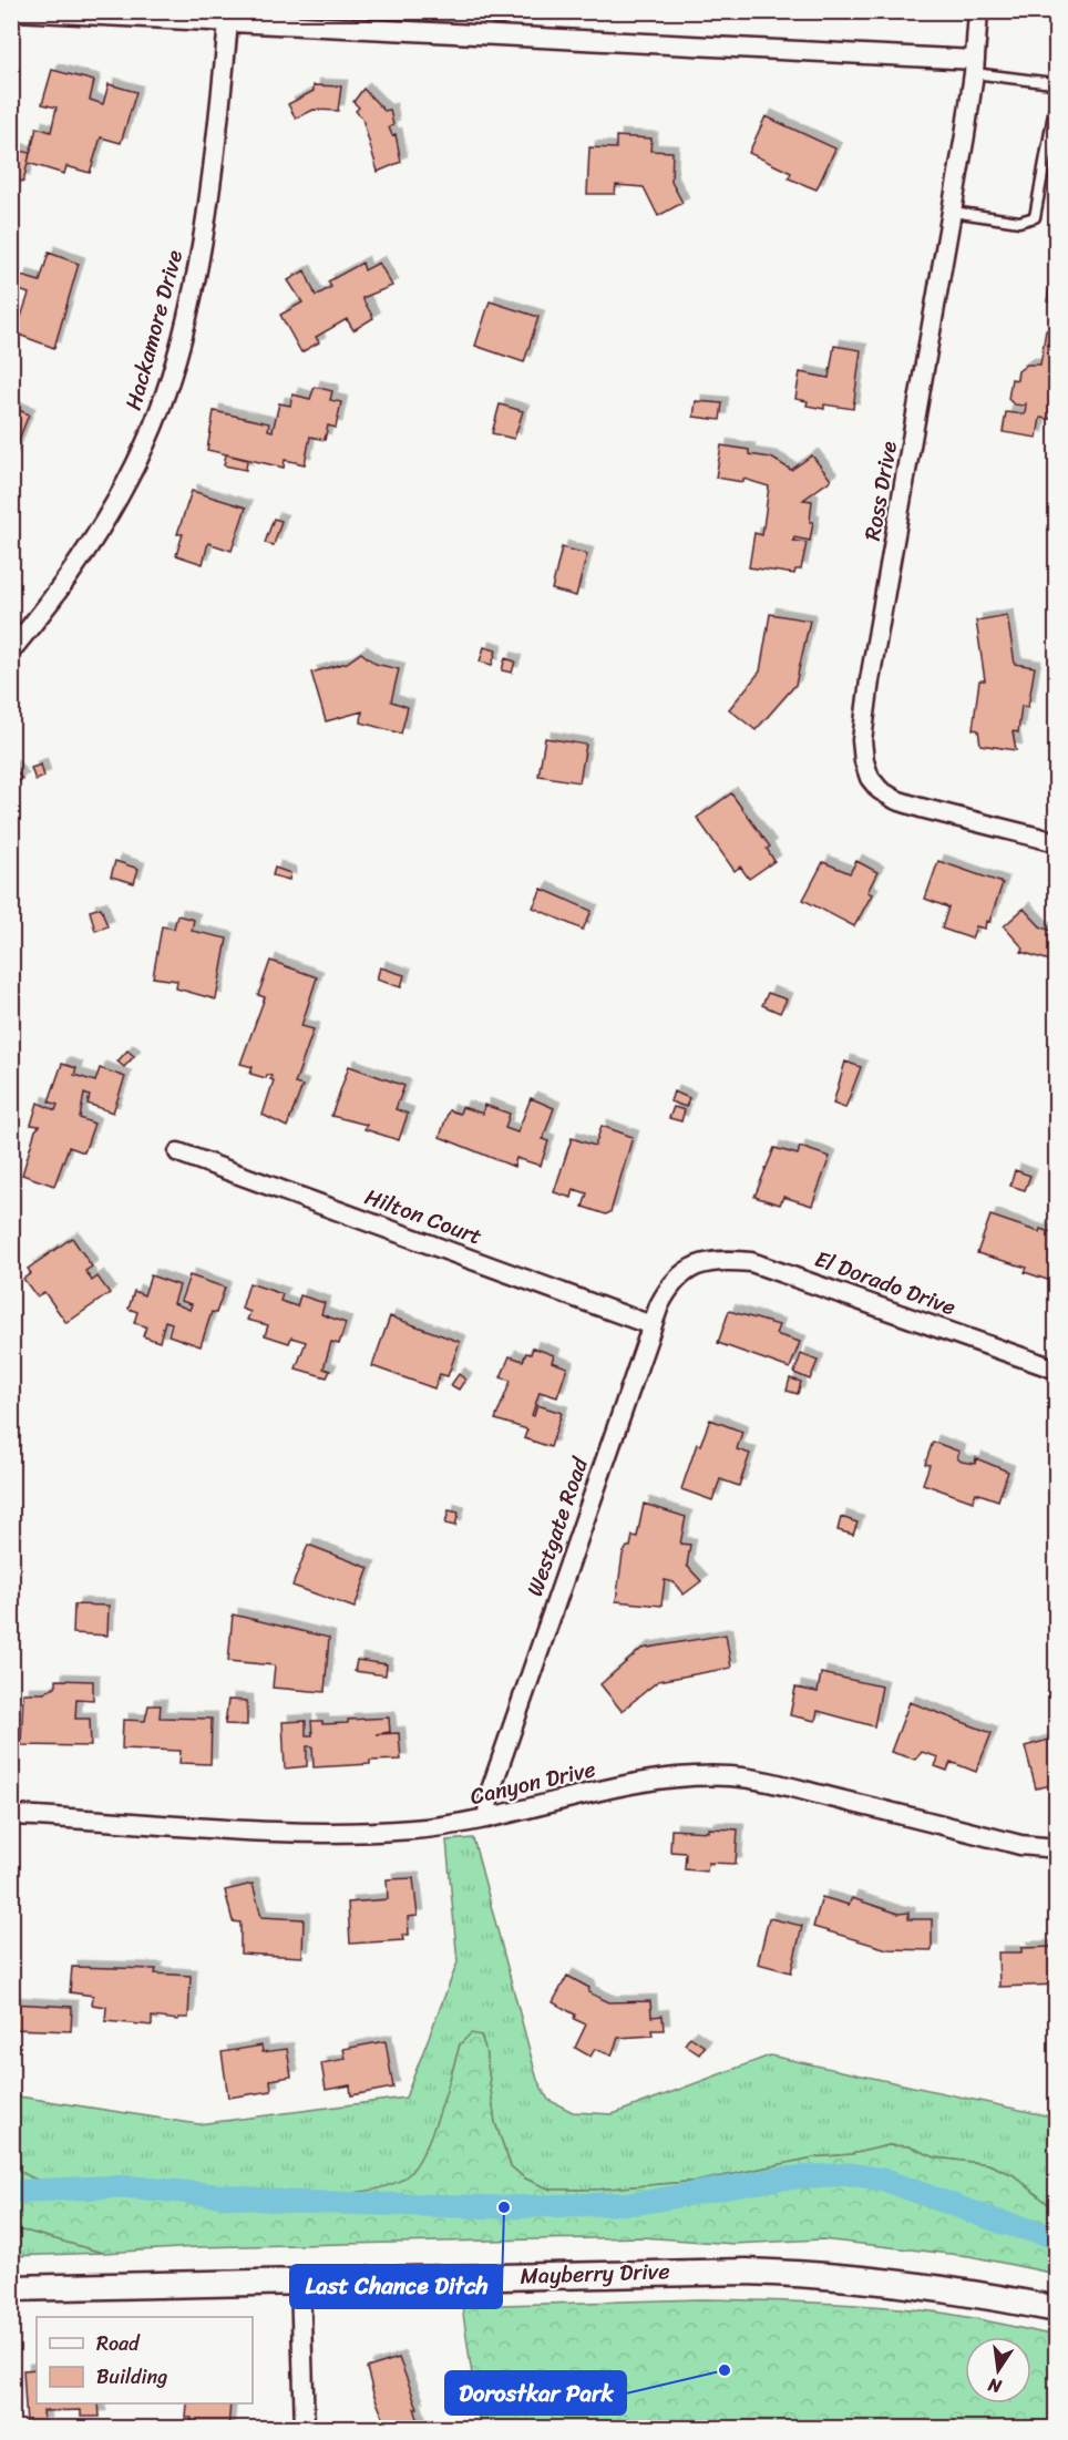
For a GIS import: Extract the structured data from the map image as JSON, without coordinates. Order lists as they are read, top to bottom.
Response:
{
  "streets": {
    "main road": ["Mayberry Drive"],
    "street": [
      "Hackamore Drive",
      "Ross Drive",
      "Hilton Court",
      "El Dorado Drive",
      "Westgate Road",
      "Canyon Drive"
    ]
  },
  "crossings": [
    ["Hilton Court", "Westgate Road"],
    ["El Dorado Drive", "Westgate Road"],
    ["Westgate Road", "Canyon Drive"]
  ],
  "places": ["Last Chance Ditch", "Dorostkar Park"],
  "legend": ["Road", "Building"],
  "north": "bottom"
}
